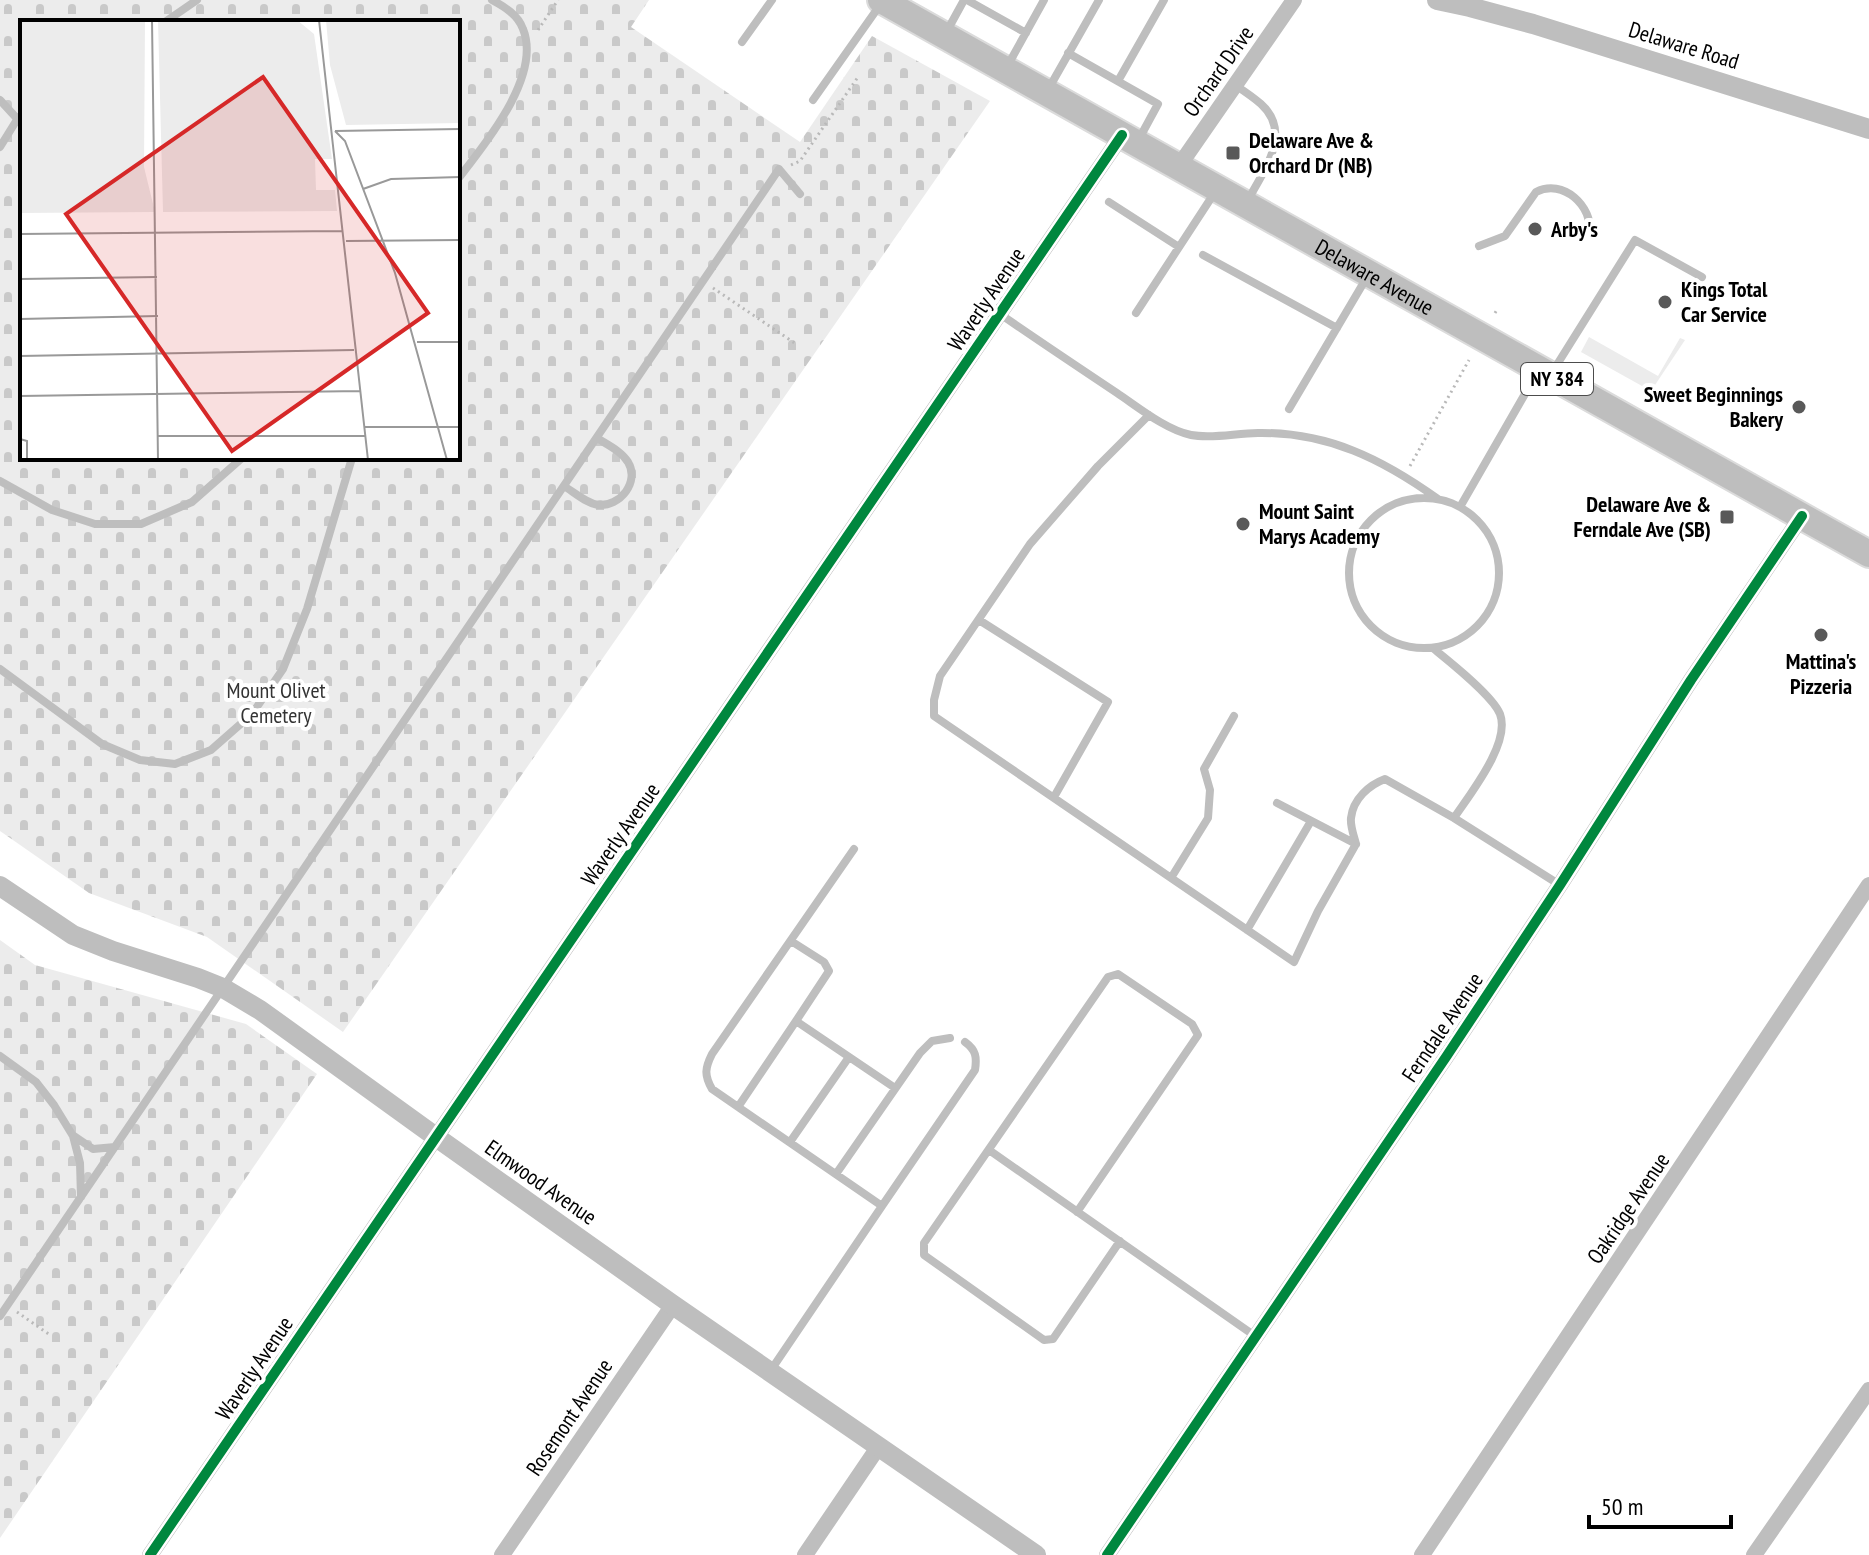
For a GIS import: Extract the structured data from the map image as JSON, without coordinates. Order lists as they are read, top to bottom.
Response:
{
  "streets": {
    "main road": ["Delaware Avenue", "NY 384"],
    "street": [
      "Delaware Road",
      "Orchard Drive",
      "Waverly Avenue",
      "Ferndale Avenue",
      "Elmwood Avenue",
      "Oakridge Avenue",
      "Rosemont Avenue"
    ]
  },
  "crossings": [
    ["Orchard Drive", "Delaware Avenue"],
    ["Delaware Avenue", "Waverly Avenue"],
    ["Delaware Avenue", "Ferndale Avenue"],
    ["Waverly Avenue", "Elmwood Avenue"],
    ["Elmwood Avenue", "Rosemont Avenue"]
  ],
  "parks": ["Mount Olivet Cemetery"],
  "places": {
    "transit": ["Delaware Ave & Orchard Dr (NB)", "Delaware Ave & Ferndale Ave (SB)"],
    "other": [
      "Arby's",
      "Kings Total Car Service",
      "Sweet Beginnings Bakery",
      "Mount Saint Marys Academy",
      "Mattina's Pizzeria"
    ]
  },
  "scale_bar": "50 m"
}
